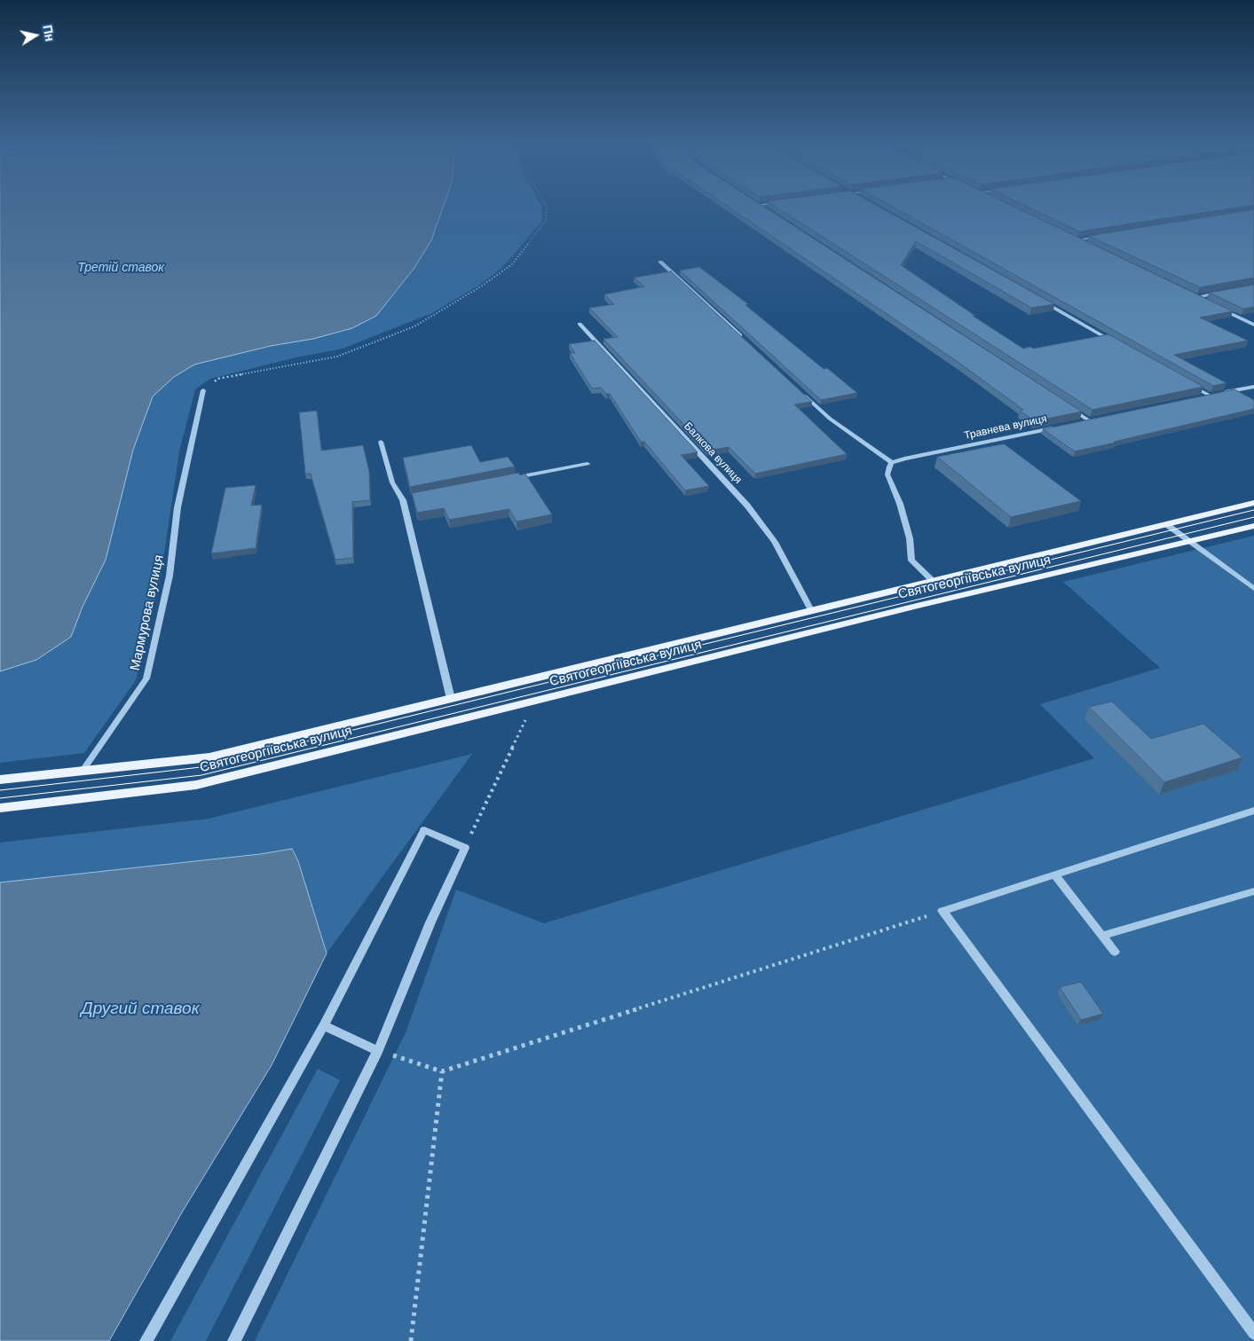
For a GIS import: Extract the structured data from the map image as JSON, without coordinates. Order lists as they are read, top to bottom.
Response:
{
  "streets": {
    "main road": ["Святогеоргіївська вулиця"],
    "street": ["Травнева вулиця", "Балкова вулиця", "Мармурова вулиця"]
  },
  "crossings": [
    ["Балкова вулиця", "Святогеоргіївська вулиця"],
    ["Святогеоргіївська вулиця", "Мармурова вулиця"]
  ],
  "water": ["Третій ставок", "Другий ставок"],
  "north": "right"
}
